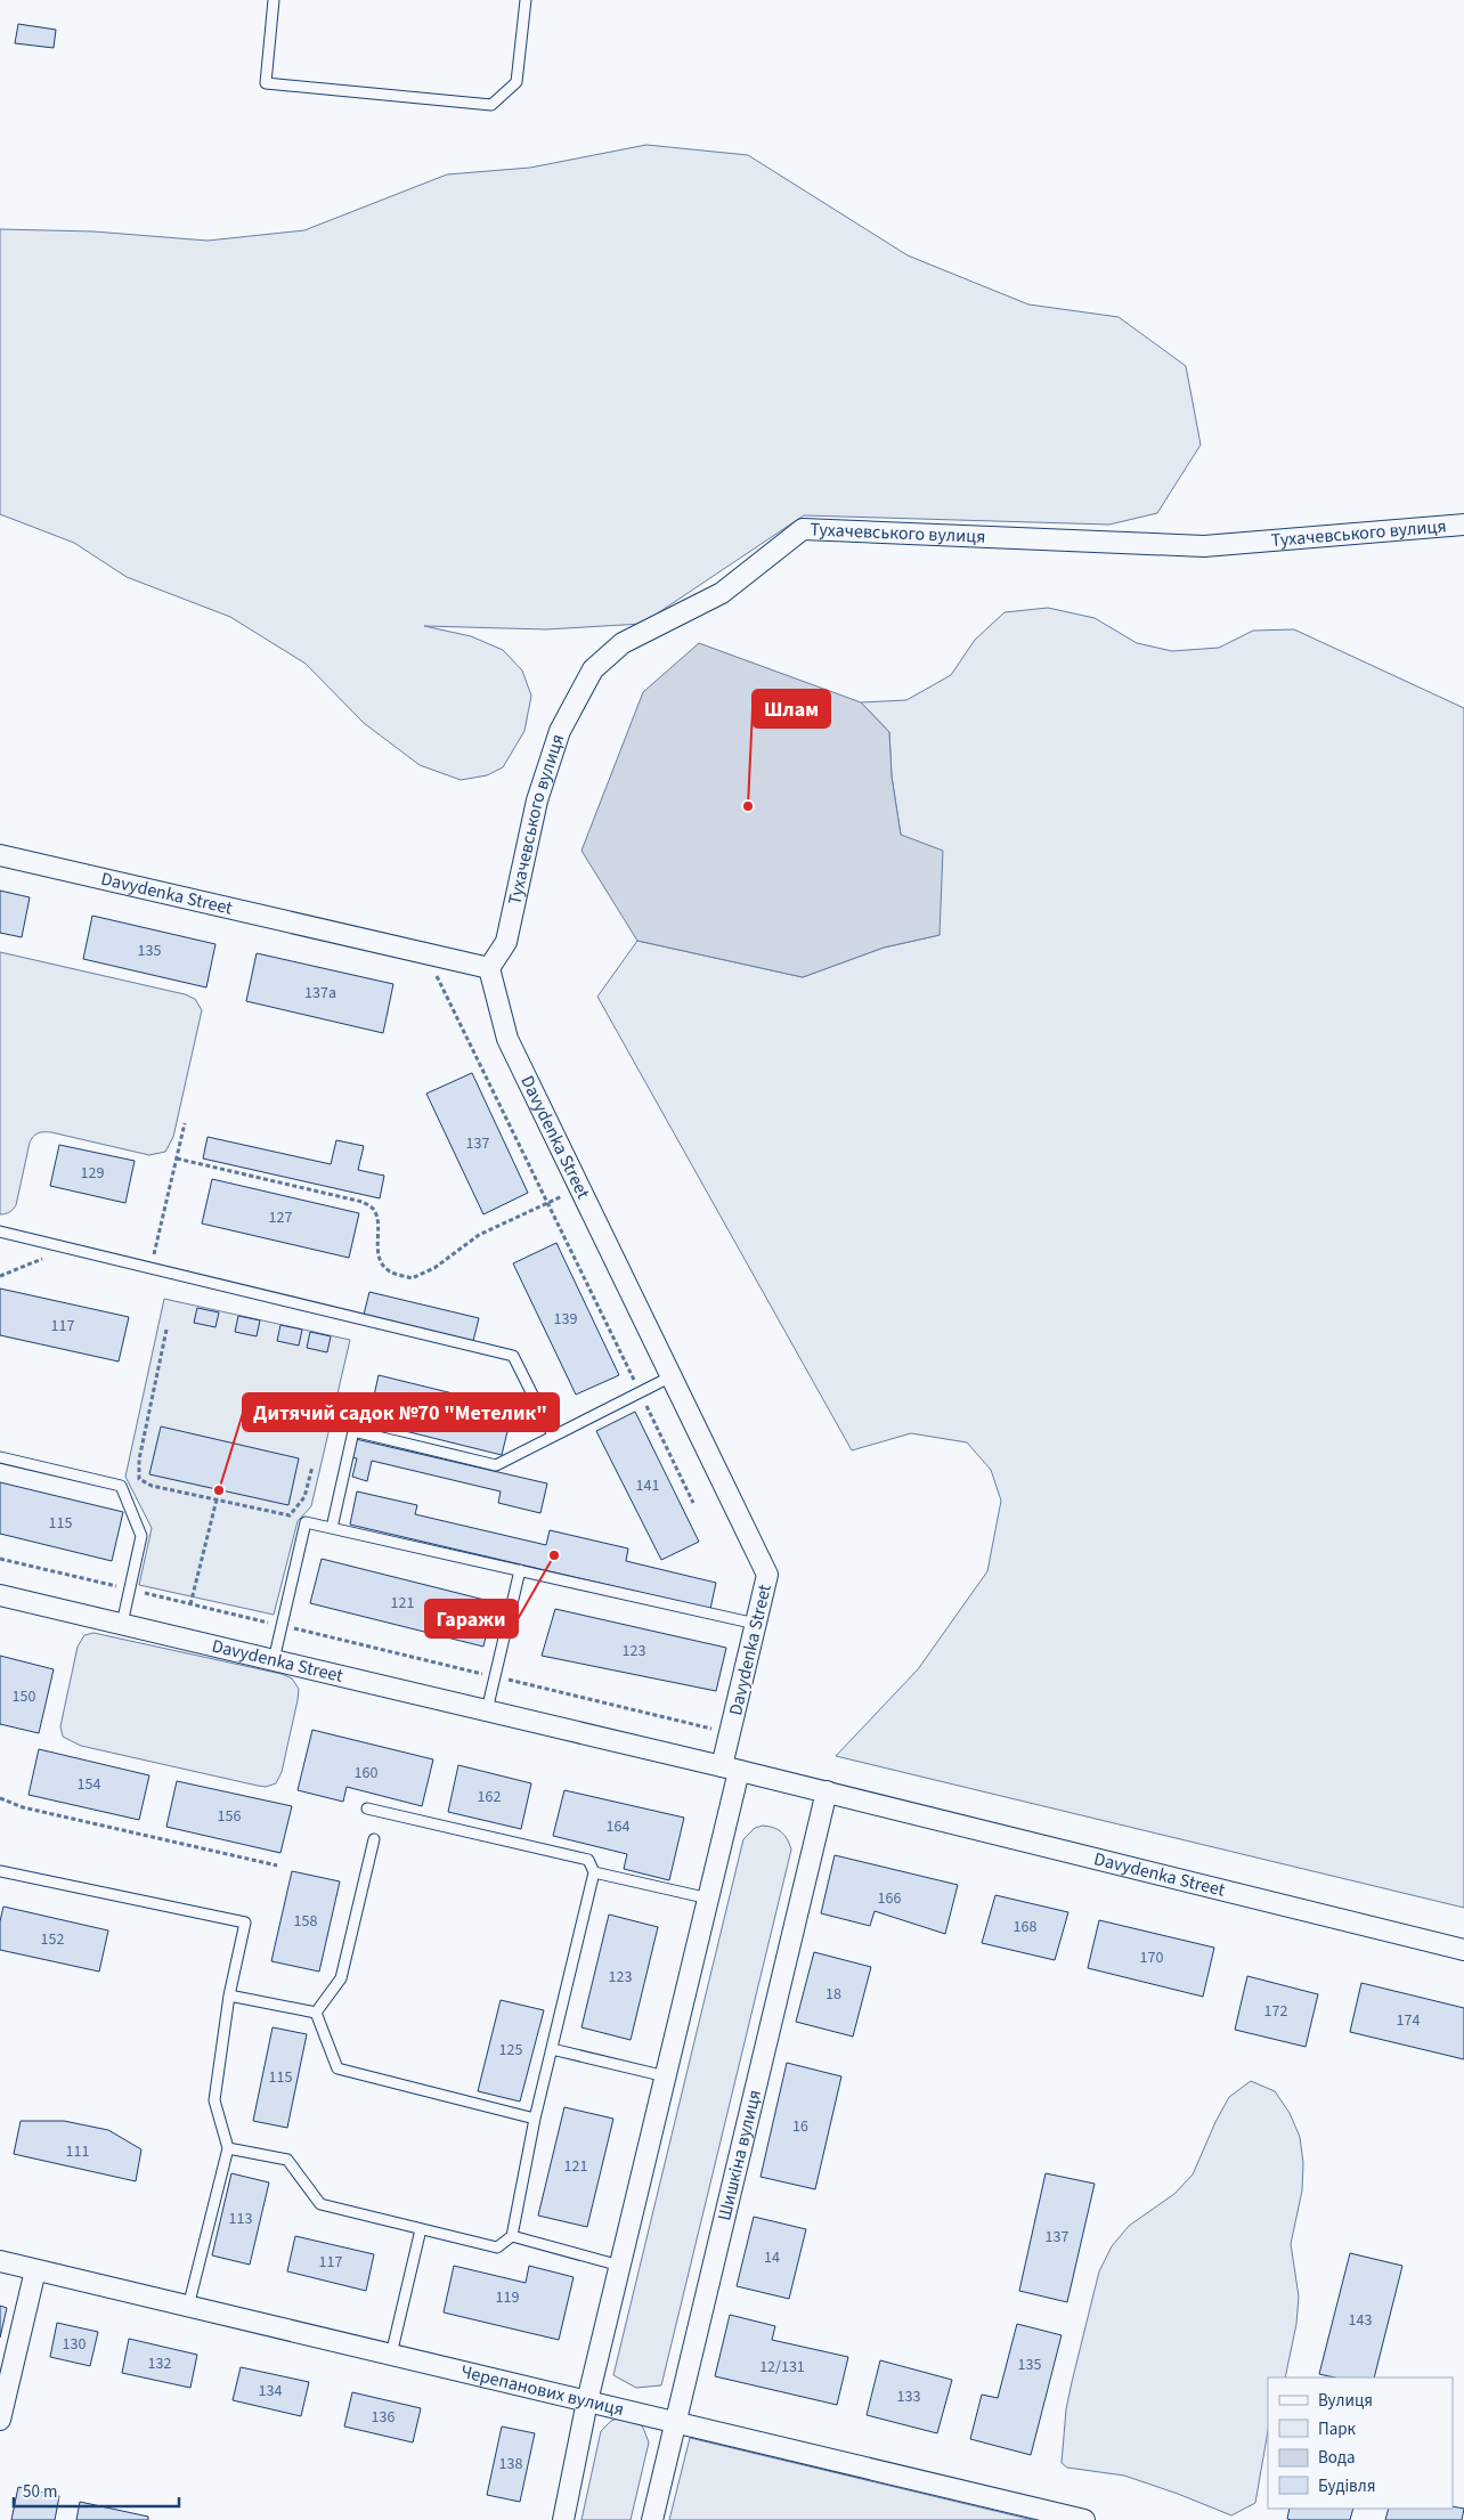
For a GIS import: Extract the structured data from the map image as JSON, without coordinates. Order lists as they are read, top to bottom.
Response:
{
  "streets": {
    "street": [
      "Тухачевського вулиця",
      "Davydenka Street",
      "Шишкiна вулиця",
      "Черепанових вулиця"
    ]
  },
  "crossings": [
    ["Тухачевського вулиця", "Davydenka Street"],
    ["Davydenka Street", "Шишкiна вулиця"],
    ["Шишкiна вулиця", "Черепанових вулиця"]
  ],
  "places": ["Шлам", "Дитячий садок №70 \"Метелик\"", "Гаражи"],
  "house_numbers": [
    "135",
    "137а",
    "137",
    "129",
    "127",
    "139",
    "117",
    "141",
    "115",
    "121",
    "123",
    "150",
    "160",
    "154",
    "162",
    "156",
    "164",
    "166",
    "158",
    "168",
    "152",
    "170",
    "123",
    "18",
    "172",
    "174",
    "125",
    "115",
    "16",
    "111",
    "121",
    "113",
    "137",
    "14",
    "117",
    "119",
    "143",
    "130",
    "132",
    "135",
    "12/131",
    "134",
    "133",
    "136",
    "138"
  ],
  "legend": [
    "Вулиця",
    "Парк",
    "Вода",
    "Будівля"
  ],
  "scale_bar": "50 m"
}
